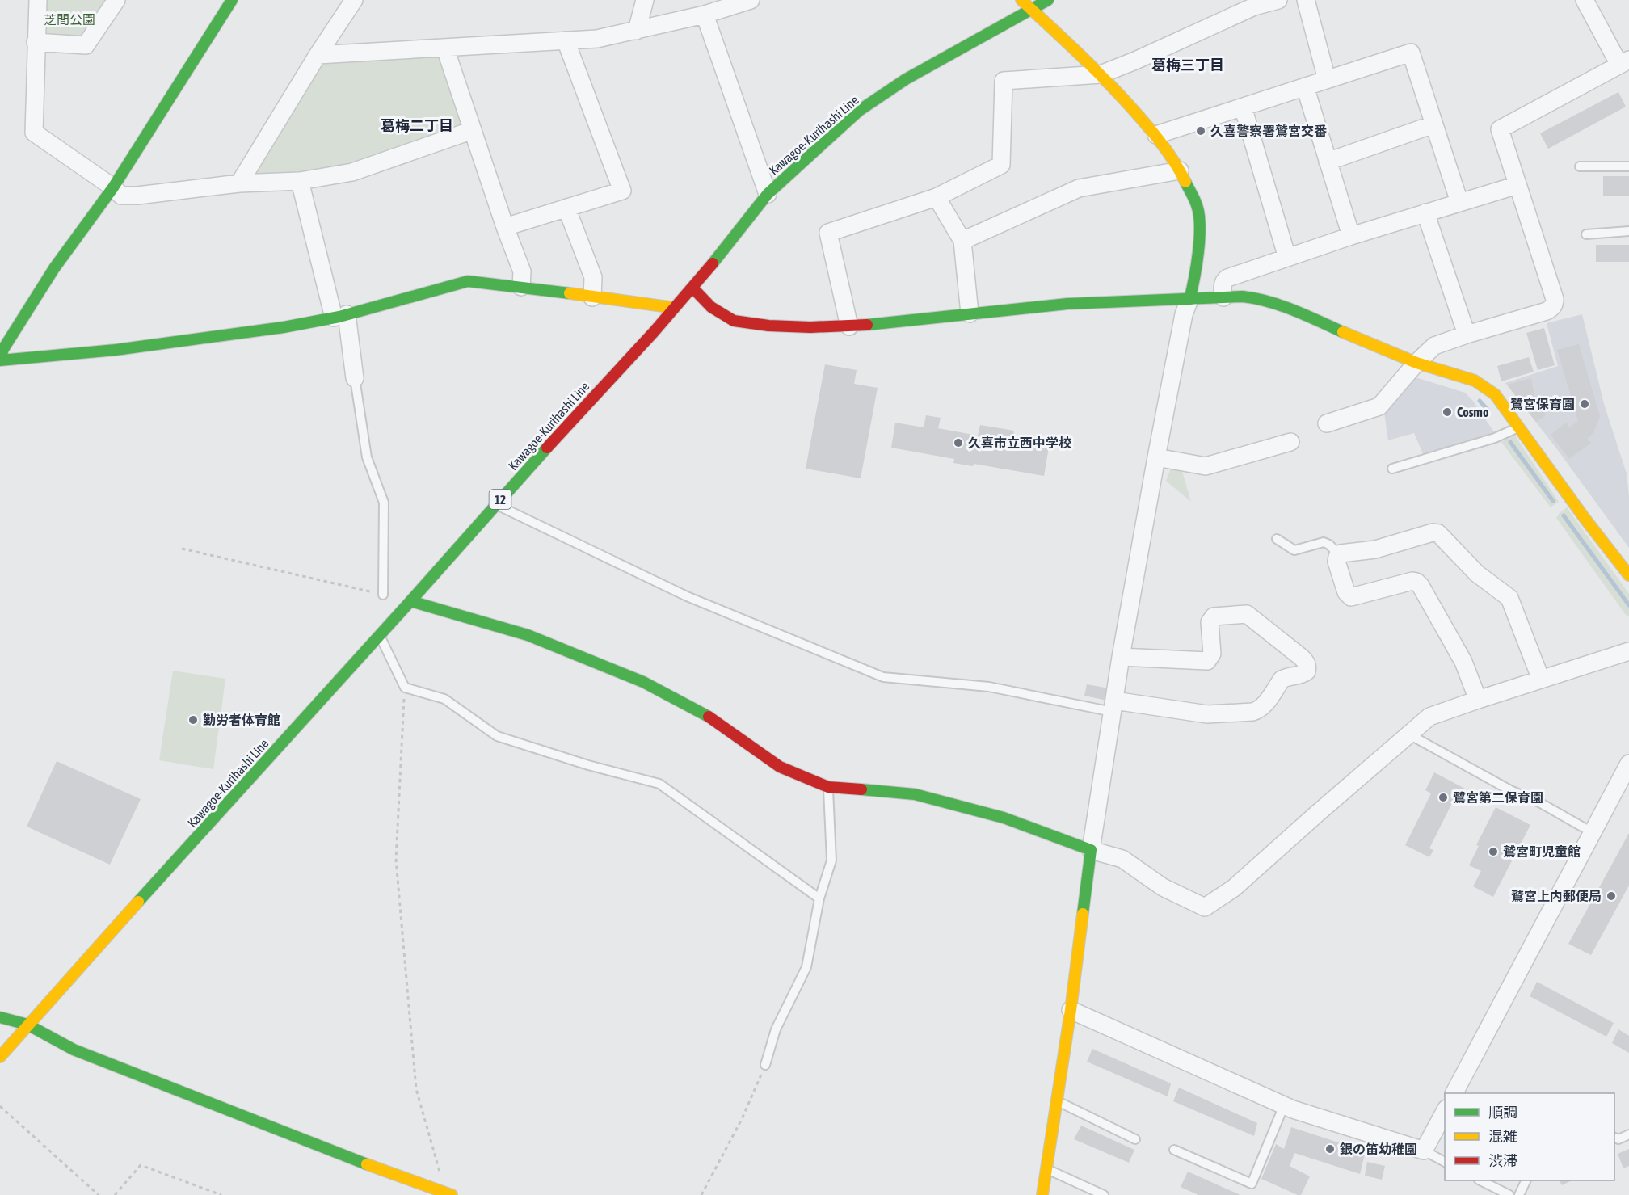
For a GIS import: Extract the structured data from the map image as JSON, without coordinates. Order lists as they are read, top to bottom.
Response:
{
  "streets": {
    "street": ["Kawagoe-Kurihashi Line", "12"]
  },
  "districts": ["葛梅三丁目", "葛梅二丁目"],
  "parks": ["芝間公園"],
  "places": [
    "久喜警察署鷲宮交番",
    "鷺宮保育園",
    "Cosmo",
    "久喜市立西中学校",
    "勤労者体育館",
    "鷺宮第二保育園",
    "鷲宮町児童館",
    "鷲宮上内郵便局",
    "銀の笛幼稚園"
  ],
  "legend": ["順調", "混雑", "渋滞"]
}
